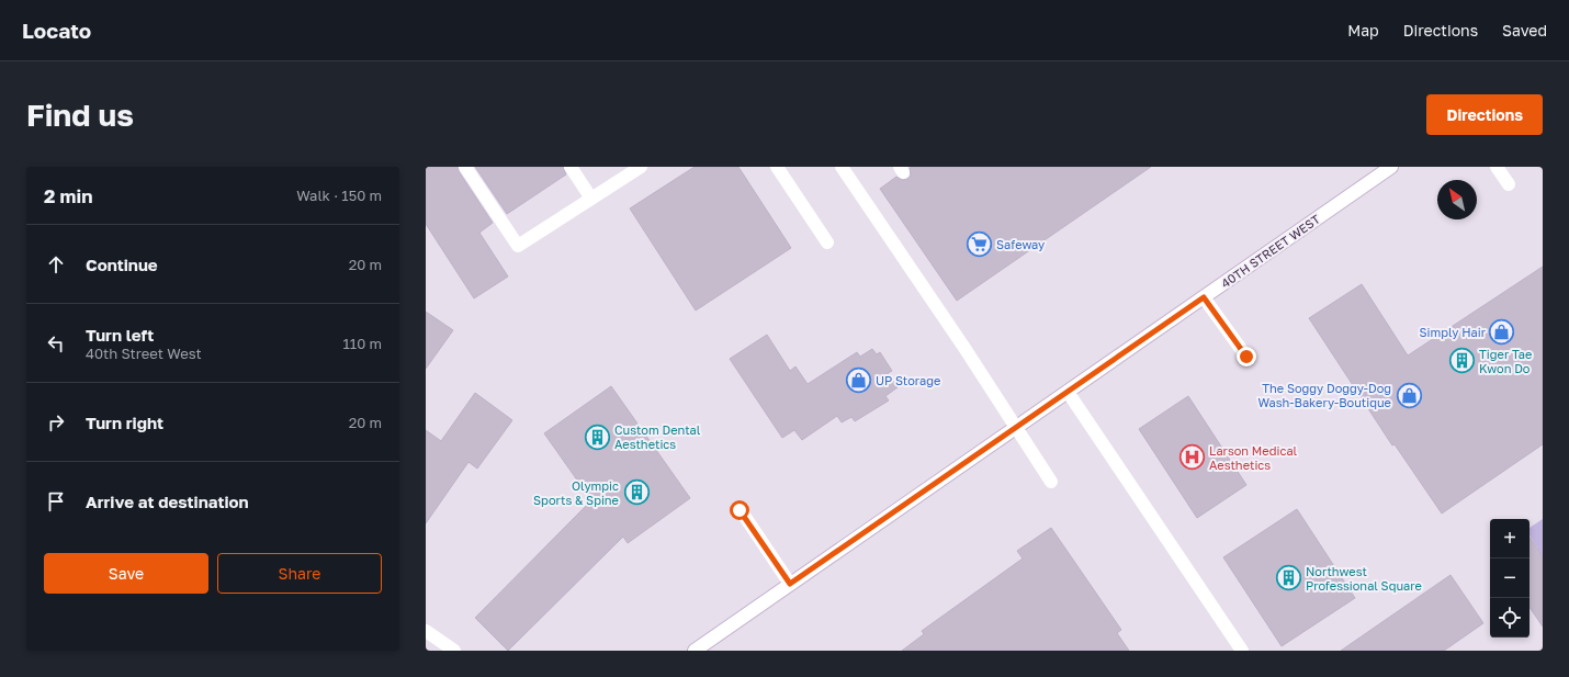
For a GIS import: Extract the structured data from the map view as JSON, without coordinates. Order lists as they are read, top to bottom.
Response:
{
  "streets": {
    "street": ["40TH STREET WEST"]
  },
  "places": {
    "supermarket": ["Safeway"],
    "shop": ["Simply Hair", "UP Storage", "The Soggy Doggy-Dog Wash-Bakery-Boutique"],
    "building": [
      "Tiger Tae Kwon Do",
      "Custom Dental Aesthetics",
      "Olympic Sports & Spine",
      "Northwest Professional Square"
    ],
    "hospital": ["Larson Medical Aesthetics"]
  },
  "north": "top left",
  "page": {
    "header": "Locato",
    "nav": ["Map", "Directions", "Saved"],
    "buttons": [
      "Directions",
      ["Save", "Share"]
    ],
    "title": "Find us",
    "heading": ["2 min", "Walk · 150 m"],
    "list": [
      ["Continue", "20 m"],
      ["Turn left", "40th Street West", "110 m"],
      ["Turn right", "20 m"],
      "Arrive at destination"
    ],
    "map_buttons": ["+", "−"]
  }
}
